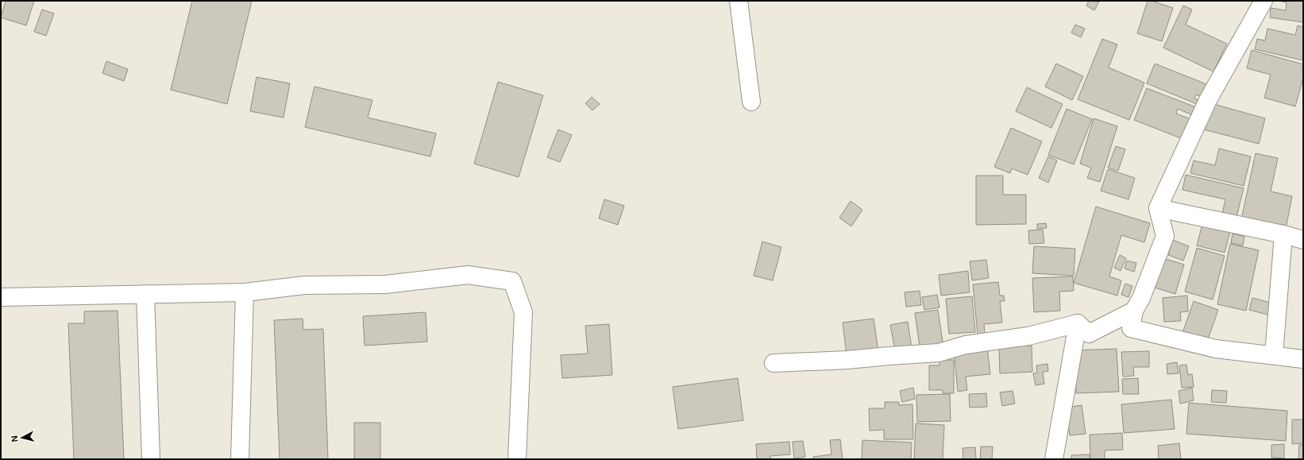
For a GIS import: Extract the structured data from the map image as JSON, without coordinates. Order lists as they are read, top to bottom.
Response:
{
  "north": "left"
}
